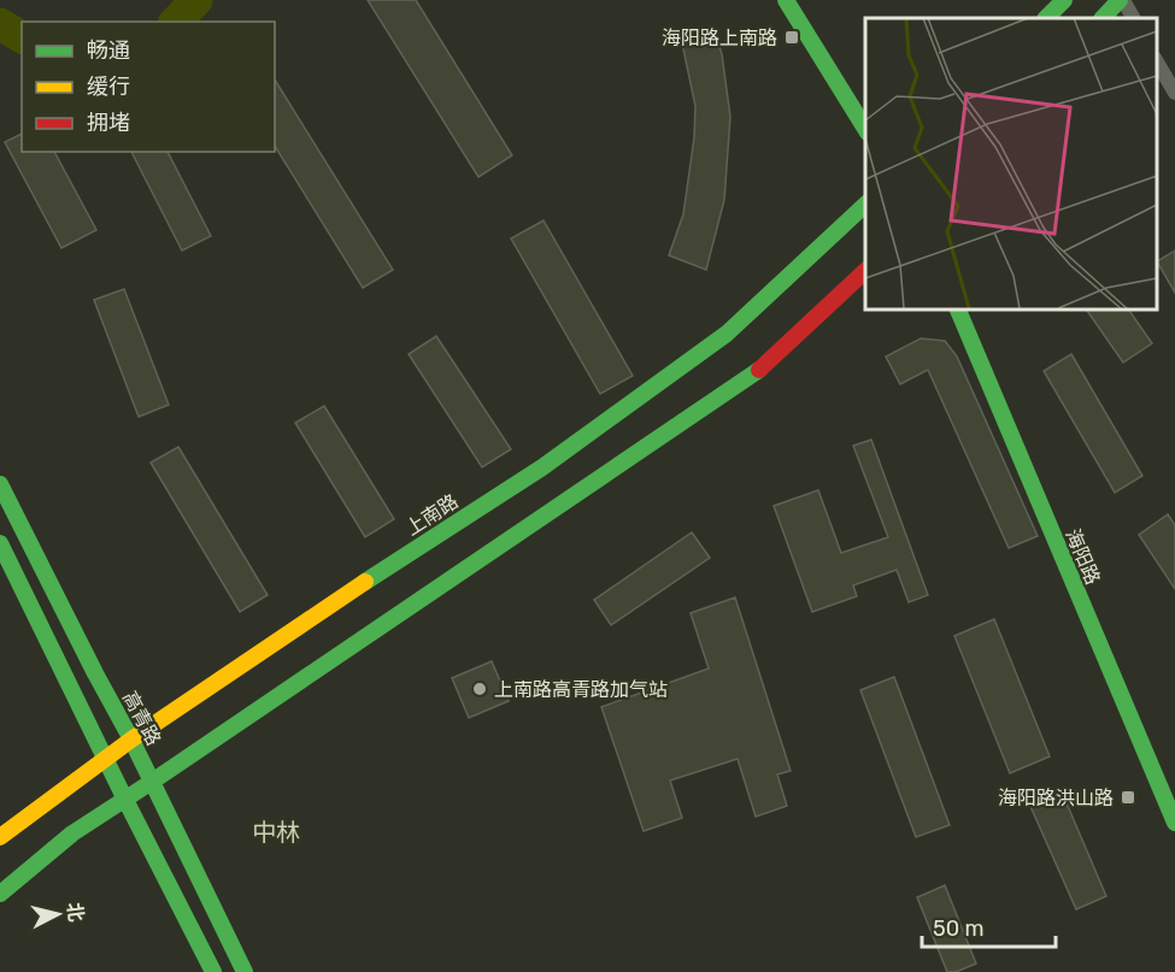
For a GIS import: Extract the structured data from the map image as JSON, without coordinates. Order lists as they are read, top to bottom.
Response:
{
  "streets": {
    "main road": ["上南路", "海阳路", "高青路"]
  },
  "crossings": [
    ["上南路", "高青路"]
  ],
  "districts": ["中林"],
  "places": {
    "transit": ["海阳路上南路", "海阳路洪山路"],
    "other": ["上南路高青路加气站"]
  },
  "legend": ["畅通", "缓行", "拥堵"],
  "scale_bar": "50 m",
  "north": "right"
}
